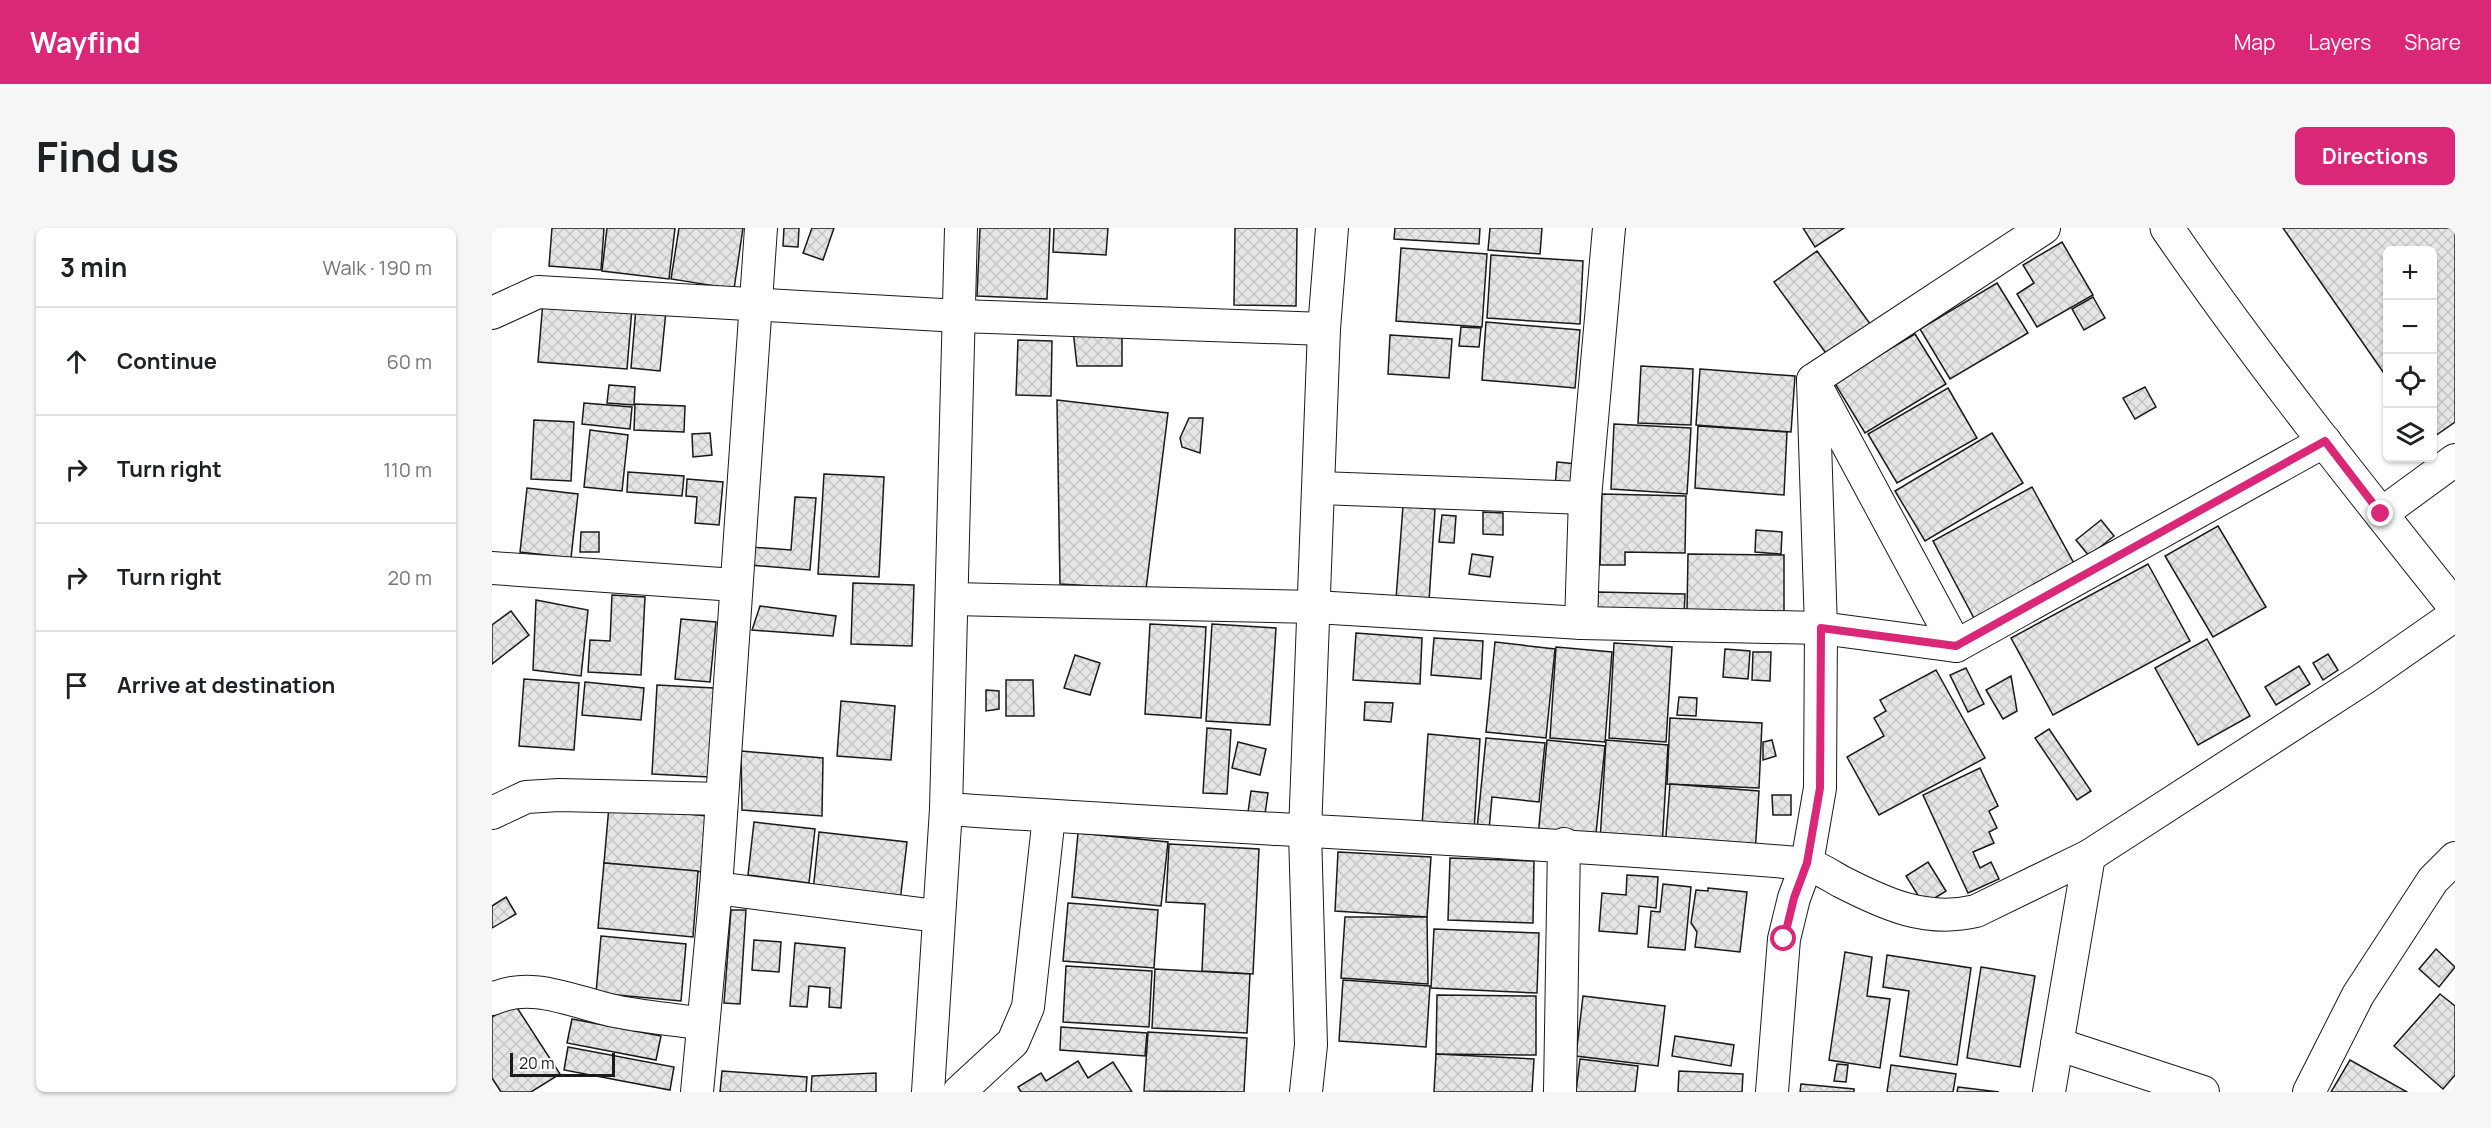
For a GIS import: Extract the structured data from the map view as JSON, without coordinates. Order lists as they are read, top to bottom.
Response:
{
  "scale_bar": "20 m",
  "page": {
    "header": "Wayfind",
    "nav": ["Map", "Layers", "Share"],
    "title": "Find us",
    "buttons": "Directions",
    "heading": ["3 min", "Walk · 190 m"],
    "map_buttons": ["+", "−"],
    "list": [
      ["Continue", "60 m"],
      ["Turn right", "110 m"],
      ["Turn right", "20 m"],
      "Arrive at destination"
    ],
    "scale": "20 m"
  }
}
